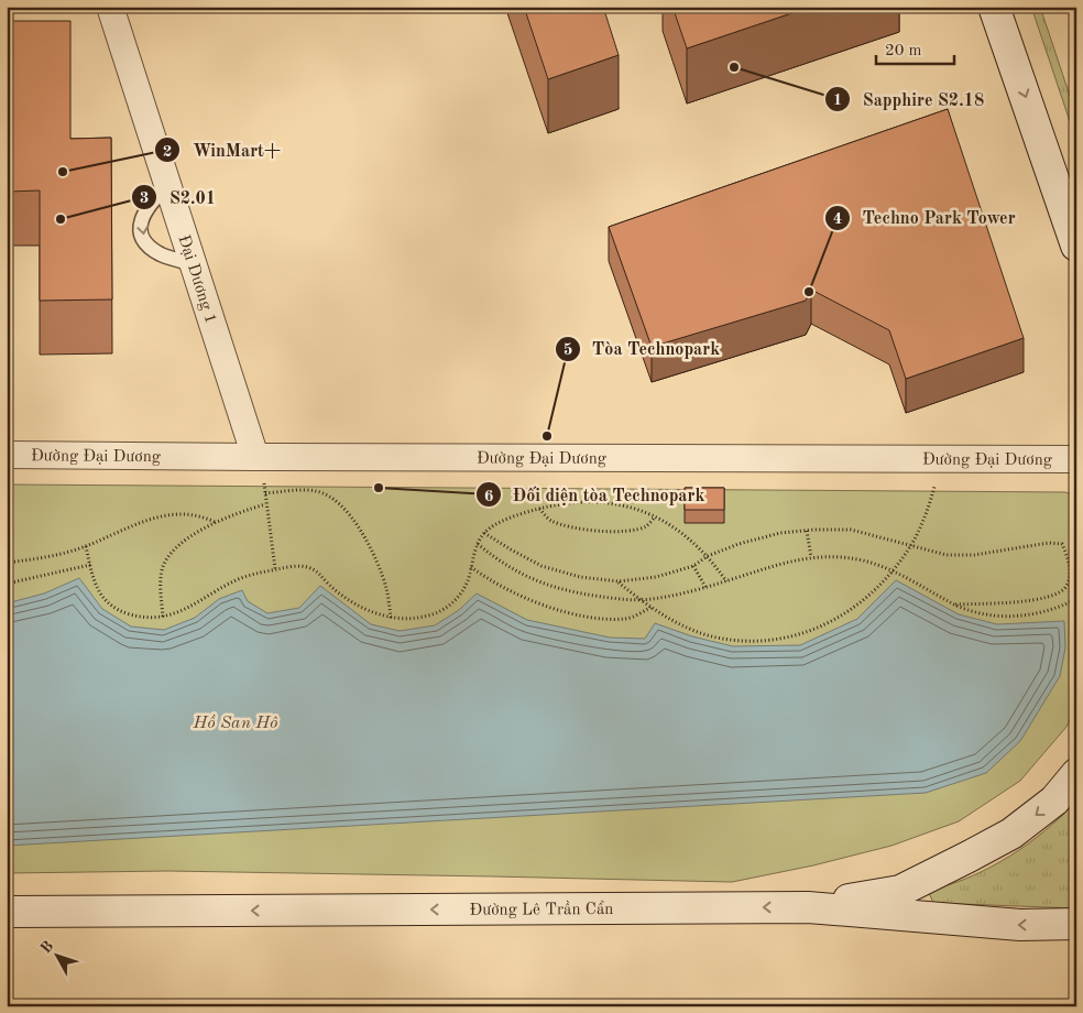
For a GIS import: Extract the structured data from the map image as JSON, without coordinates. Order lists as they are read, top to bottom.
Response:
{
  "streets": {
    "main road": ["Đường Lê Trần Cẩn"],
    "street": ["Đại Dương 1", "Đường Đại Dương"]
  },
  "crossings": [
    ["Đại Dương 1", "Đường Đại Dương"]
  ],
  "one_way": ["Đường Lê Trần Cẩn"],
  "water": ["Hồ San Hô"],
  "places": [
    "Sapphire S2.18",
    "WinMart+",
    "S2.01",
    "Techno Park Tower",
    "Tòa Technopark",
    "Đối diện tòa Technopark"
  ],
  "scale_bar": "20 m",
  "north": "top left"
}
